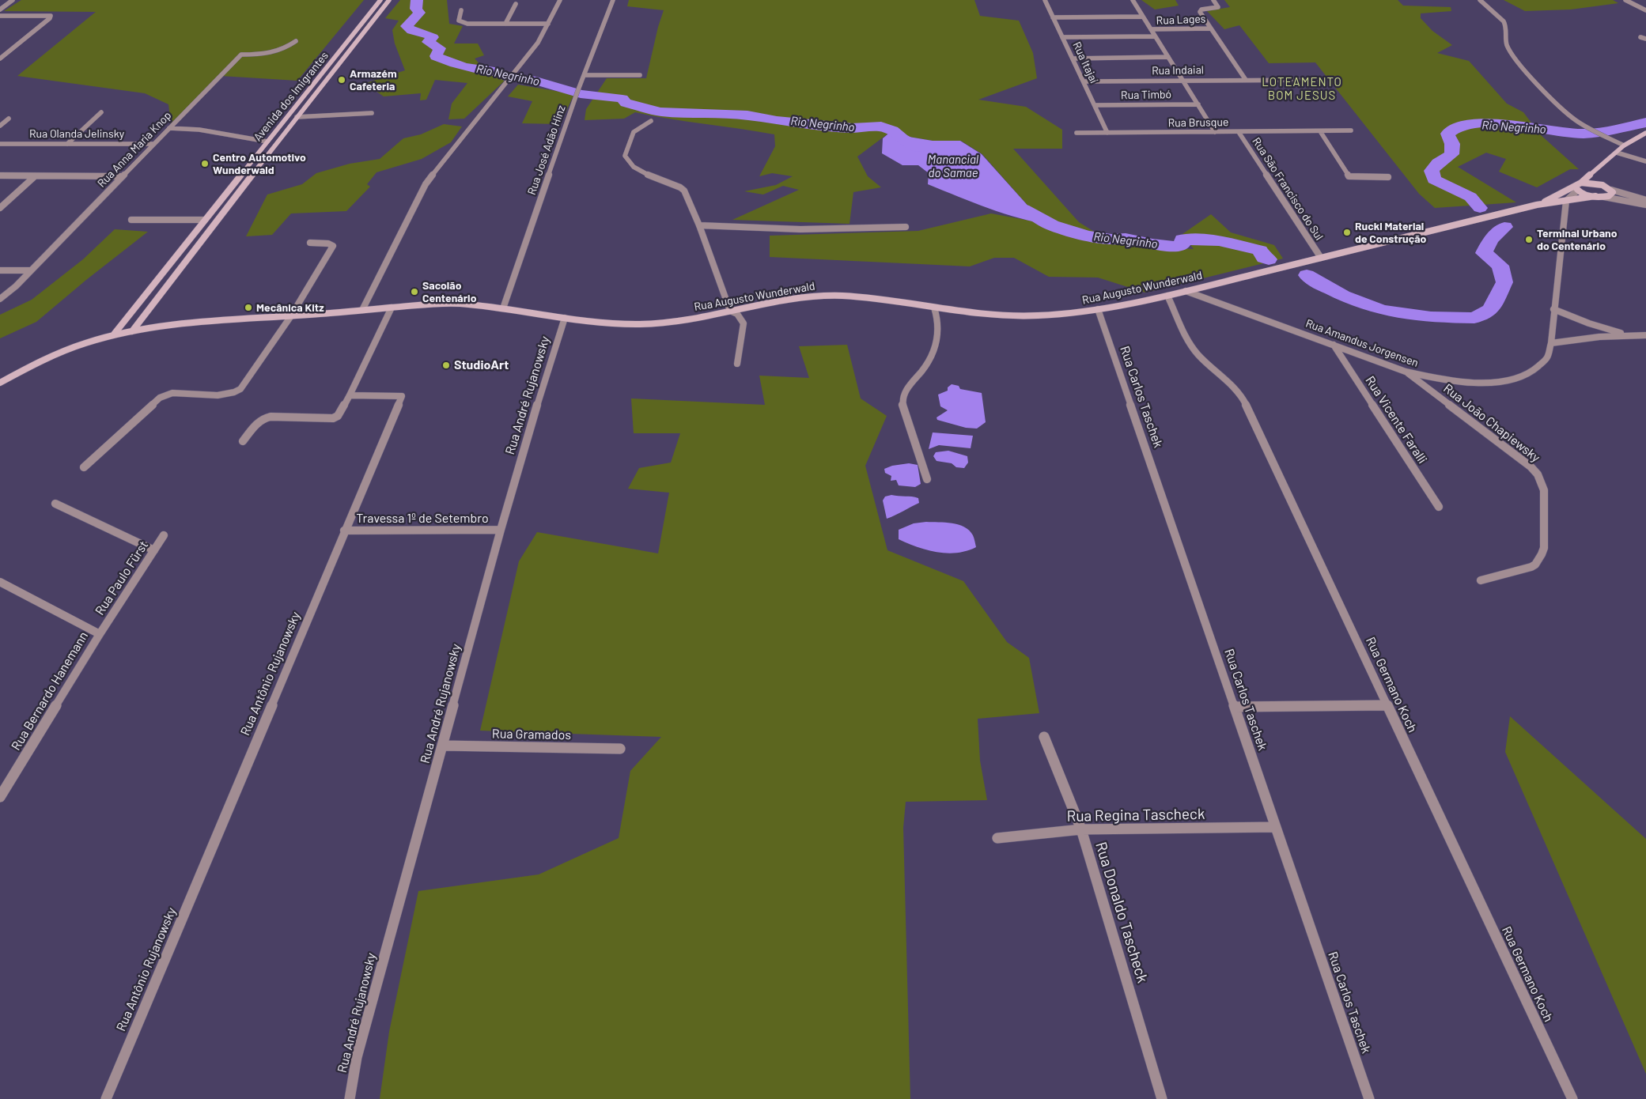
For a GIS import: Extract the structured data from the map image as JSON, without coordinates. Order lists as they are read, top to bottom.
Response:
{
  "streets": {
    "main road": ["Avenida dos Imigrantes", "Rua Augusto Wunderwald"],
    "street": [
      "Rua Lages",
      "Rua Itajaí",
      "Rua Indaial",
      "Rua Timbó",
      "Rua Brusque",
      "Rua Olanda Jelinsky",
      "Rua Anna Maria Knop",
      "Rua José Adão Hinz",
      "Rua São Francisco do Sul",
      "Rua Amandus Jorgensen",
      "Rua André Rujanowsky",
      "Rua Carlos Taschek",
      "Rua Vicente Faralli",
      "Rua João Chapiewsky",
      "Travessa 1º de Setembro",
      "Rua Paulo Fürst",
      "Rua Antônio Rujanowsky",
      "Rua Germano Koch",
      "Rua Bernardo Hanemann",
      "Rua Gramados",
      "Rua Regina Tascheck",
      "Rua Donaldo Tascheck"
    ]
  },
  "crossings": [
    ["Rua Itajaí", "Rua Indaial"],
    ["Rua Itajaí", "Rua Timbó"],
    ["Rua Itajaí", "Rua Brusque"],
    ["Avenida dos Imigrantes", "Rua Augusto Wunderwald"],
    ["Rua Brusque", "Rua São Francisco do Sul"],
    ["Rua Olanda Jelinsky", "Rua Anna Maria Knop"],
    ["Rua José Adão Hinz", "Rua Augusto Wunderwald"],
    ["Rua São Francisco do Sul", "Rua Augusto Wunderwald"],
    ["Rua Augusto Wunderwald", "Rua Amandus Jorgensen"],
    ["Rua Augusto Wunderwald", "Rua André Rujanowsky"],
    ["Rua Augusto Wunderwald", "Rua Carlos Taschek"],
    ["Rua Augusto Wunderwald", "Rua Germano Koch"],
    ["Rua Amandus Jorgensen", "Rua Vicente Faralli"],
    ["Rua Amandus Jorgensen", "Rua João Chapiewsky"],
    ["Rua André Rujanowsky", "Travessa 1º de Setembro"],
    ["Rua André Rujanowsky", "Rua Gramados"],
    ["Rua Carlos Taschek", "Rua Regina Tascheck"],
    ["Travessa 1º de Setembro", "Rua Antônio Rujanowsky"],
    ["Rua Paulo Fürst", "Rua Bernardo Hanemann"],
    ["Rua Regina Tascheck", "Rua Donaldo Tascheck"]
  ],
  "districts": ["LOTEAMENTO BOM JESUS"],
  "water": ["Rio Negrinho", "Manancial do Samae"],
  "places": [
    "Armazém Cafeteria",
    "Centro Automotivo Wunderwald",
    "Ruckl Material de Construção",
    "Terminal Urbano do Centenário",
    "Sacolão Centenário",
    "Mecânica Kitz",
    "StudioArt"
  ]
}
